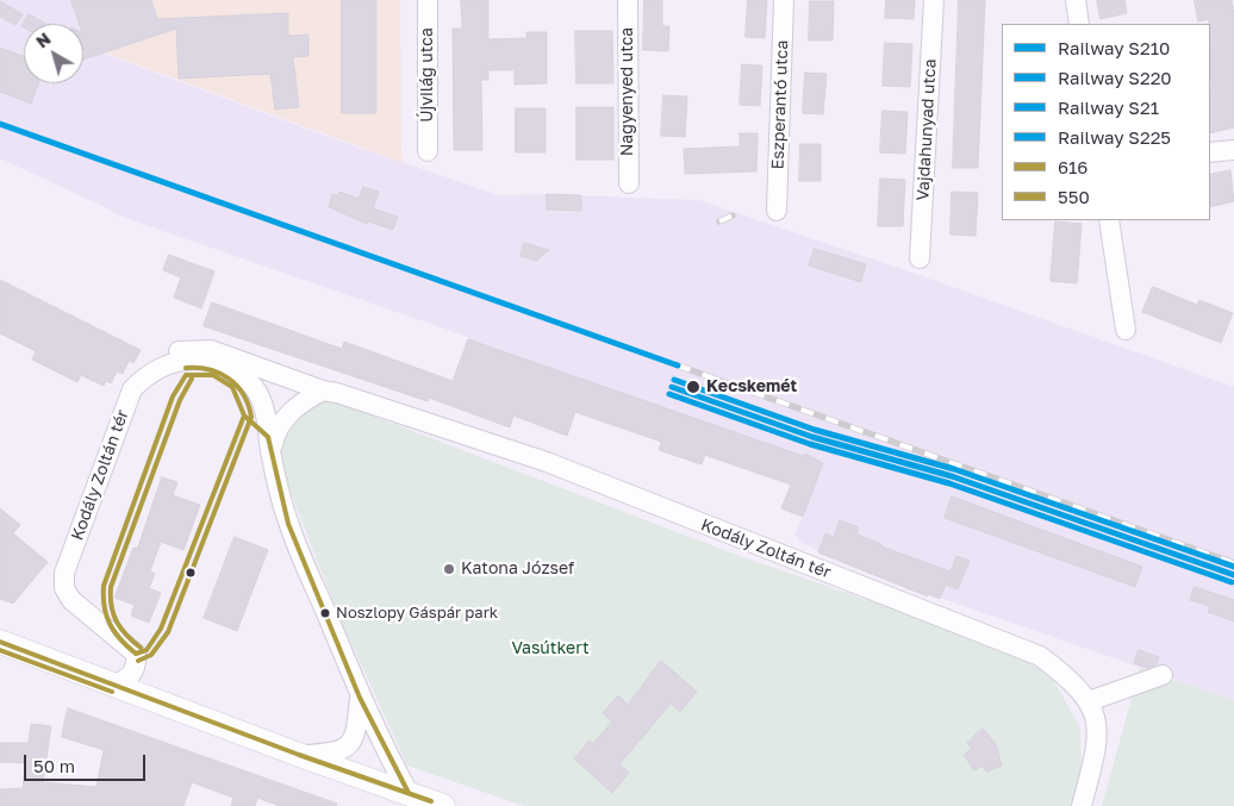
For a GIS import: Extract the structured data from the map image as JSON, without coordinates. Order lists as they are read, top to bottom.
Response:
{
  "streets": {
    "street": [
      "Újvilág utca",
      "Nagyenyed utca",
      "Eszperantó utca",
      "Vajdahunyad utca",
      "Kodály Zoltán tér"
    ]
  },
  "parks": ["Vasútkert"],
  "places": ["Kecskemét", "Katona József", "Noszlopy Gáspár park"],
  "lines": [
    "rail line S225",
    "transit line 550",
    "transit line 616",
    "rail line S21",
    "rail line S210",
    "rail line S220"
  ],
  "legend": [
    "Railway S210",
    "Railway S220",
    "Railway S21",
    "Railway S225",
    "616",
    "550"
  ],
  "scale_bar": "50 m",
  "north": "top left"
}
